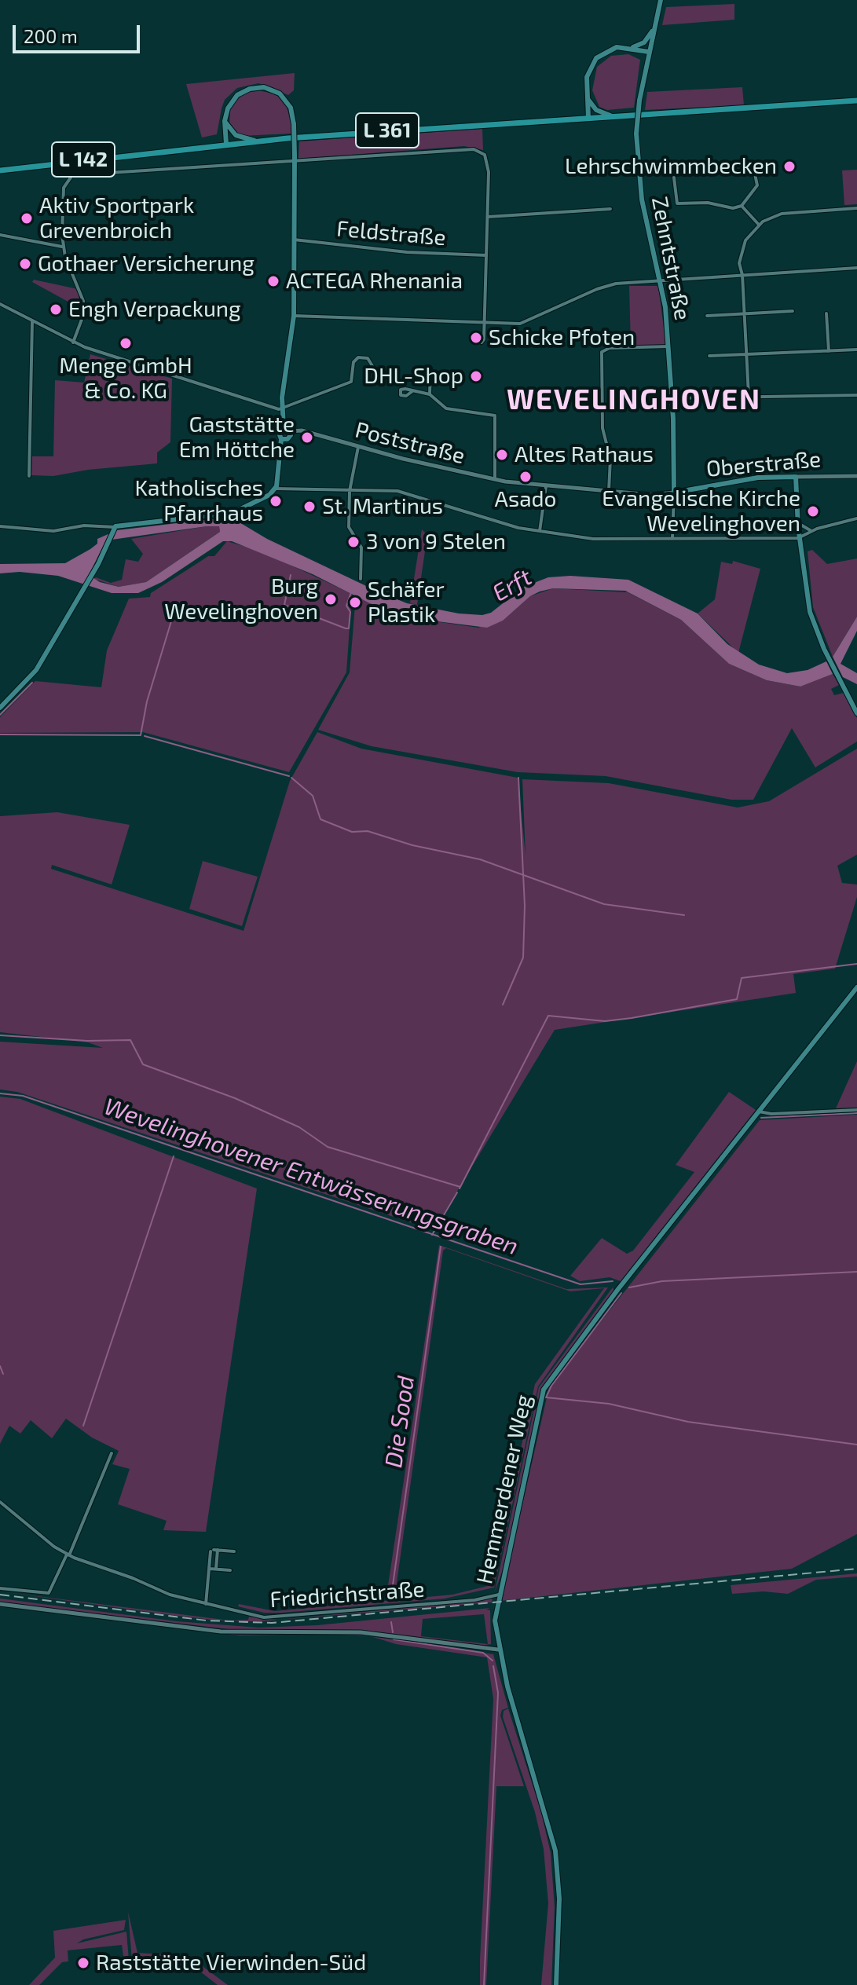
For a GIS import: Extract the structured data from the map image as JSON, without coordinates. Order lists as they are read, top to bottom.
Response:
{
  "streets": {
    "main road": [
      "L 361",
      "L 142",
      "Zehntstraße",
      "Oberstraße",
      "Hemmerdener Weg"
    ],
    "street": ["Feldstraße", "Poststraße", "Friedrichstraße"]
  },
  "crossings": [
    ["L 361", "L 142"],
    ["Zehntstraße", "Poststraße"],
    ["Zehntstraße", "Oberstraße"],
    ["Poststraße", "Oberstraße"],
    ["Hemmerdener Weg", "Friedrichstraße"]
  ],
  "districts": ["WEVELINGHOVEN"],
  "water": ["Erft", "Wevelinghovener Entwässerungsgraben", "Die Sood"],
  "places": [
    "Lehrschwimmbecken",
    "Aktiv Sportpark Grevenbroich",
    "Gothaer Versicherung",
    "ACTEGA Rhenania",
    "Engh Verpackung",
    "Schicke Pfoten",
    "Menge GmbH & Co. KG",
    "DHL-Shop",
    "Gaststätte Em Höttche",
    "Altes Rathaus",
    "Asado",
    "Katholisches Pfarrhaus",
    "St. Martinus",
    "Evangelische Kirche Wevelinghoven",
    "3 von 9 Stelen",
    "Burg Wevelinghoven",
    "Schäfer Plastik",
    "Raststätte Vierwinden-Süd"
  ],
  "scale_bar": "200 m"
}
